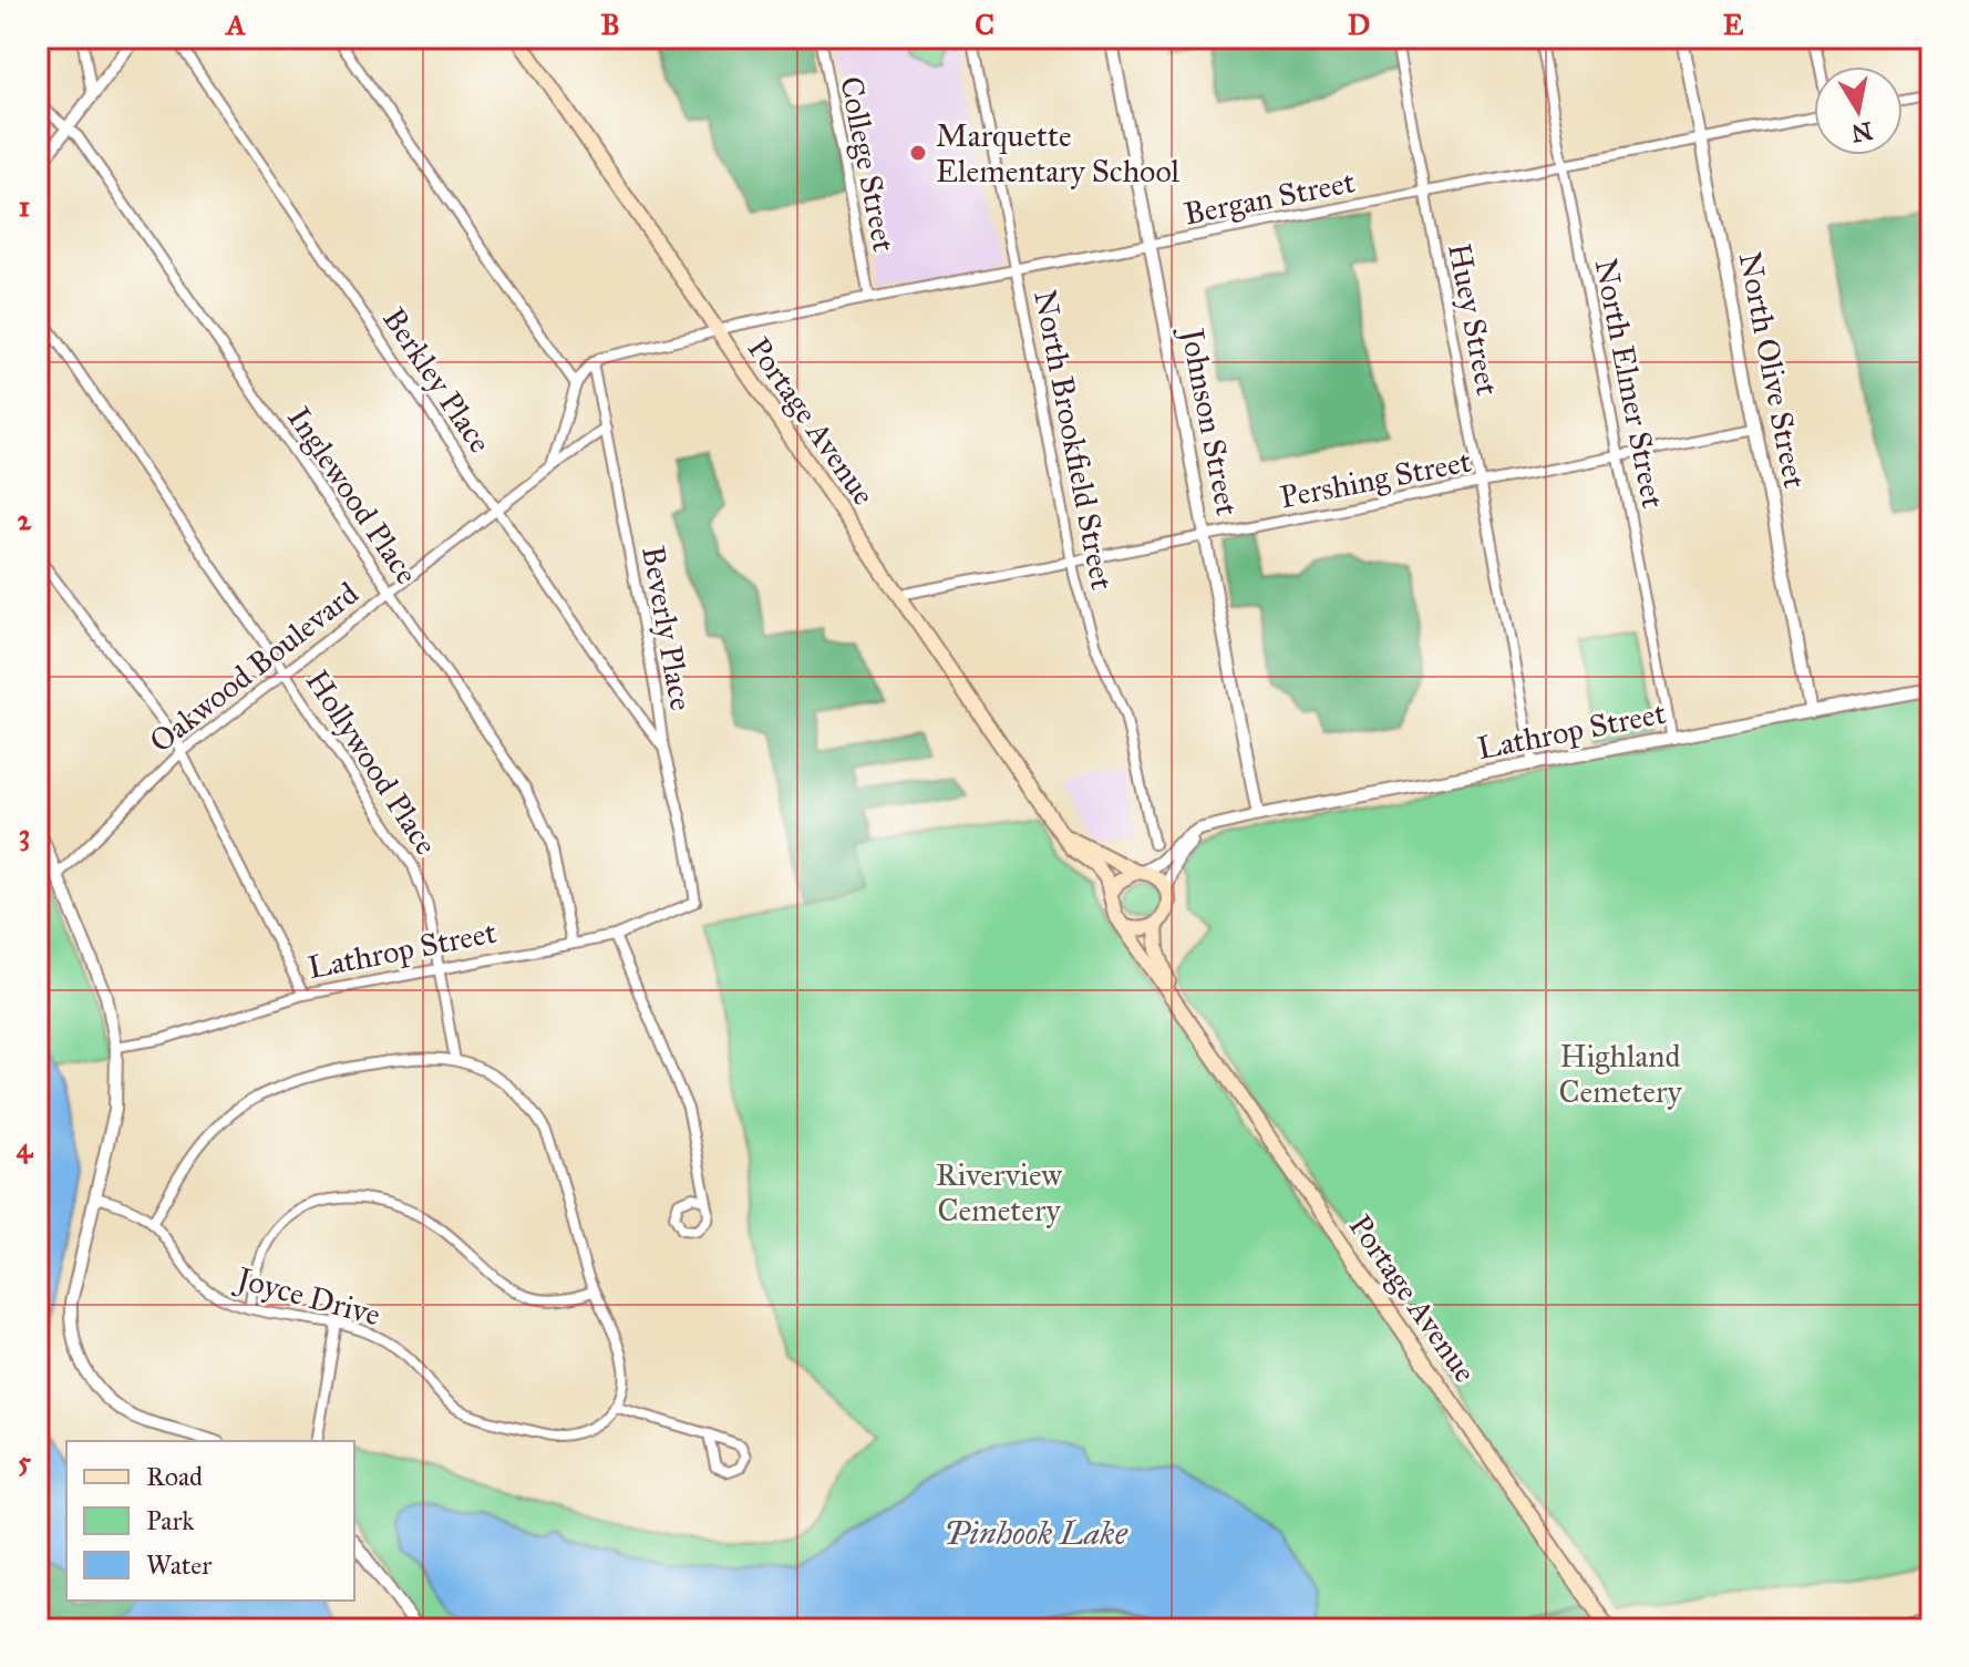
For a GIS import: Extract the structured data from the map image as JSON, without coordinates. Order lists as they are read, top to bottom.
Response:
{
  "streets": {
    "main road": ["Portage Avenue"],
    "street": [
      "College Street",
      "Bergan Street",
      "Huey Street",
      "North Olive Street",
      "Berkley Place",
      "North Elmer Street",
      "Johnson Street",
      "North Brookfield Street",
      "Pershing Street",
      "Inglewood Place",
      "Beverly Place",
      "Oakwood Boulevard",
      "Lathrop Street",
      "Hollywood Place",
      "Joyce Drive"
    ]
  },
  "crossings": [
    ["College Street", "Bergan Street"],
    ["Bergan Street", "Huey Street"],
    ["Bergan Street", "North Olive Street"],
    ["Bergan Street", "North Elmer Street"],
    ["Bergan Street", "Portage Avenue"],
    ["Bergan Street", "Johnson Street"],
    ["Bergan Street", "North Brookfield Street"],
    ["Huey Street", "Pershing Street"],
    ["Huey Street", "Lathrop Street"],
    ["North Olive Street", "Pershing Street"],
    ["North Olive Street", "Lathrop Street"],
    ["Berkley Place", "Beverly Place"],
    ["Berkley Place", "Oakwood Boulevard"],
    ["North Elmer Street", "Pershing Street"],
    ["North Elmer Street", "Lathrop Street"],
    ["Portage Avenue", "Pershing Street"],
    ["Portage Avenue", "Lathrop Street"],
    ["Johnson Street", "Pershing Street"],
    ["Johnson Street", "Lathrop Street"],
    ["North Brookfield Street", "Pershing Street"],
    ["Inglewood Place", "Oakwood Boulevard"],
    ["Inglewood Place", "Lathrop Street"],
    ["Beverly Place", "Lathrop Street"],
    ["Oakwood Boulevard", "Hollywood Place"],
    ["Lathrop Street", "Hollywood Place"]
  ],
  "water": ["Pinhook Lake"],
  "parks": ["Highland Cemetery", "Riverview Cemetery"],
  "places": ["Marquette Elementary School"],
  "legend": ["Road", "Park", "Water"],
  "north": "bottom",
  "grid": {
    "columns": [
      "A",
      "B",
      "C",
      "D",
      "E"
    ],
    "rows": [
      "1",
      "2",
      "3",
      "4",
      "5"
    ]
  }
}
